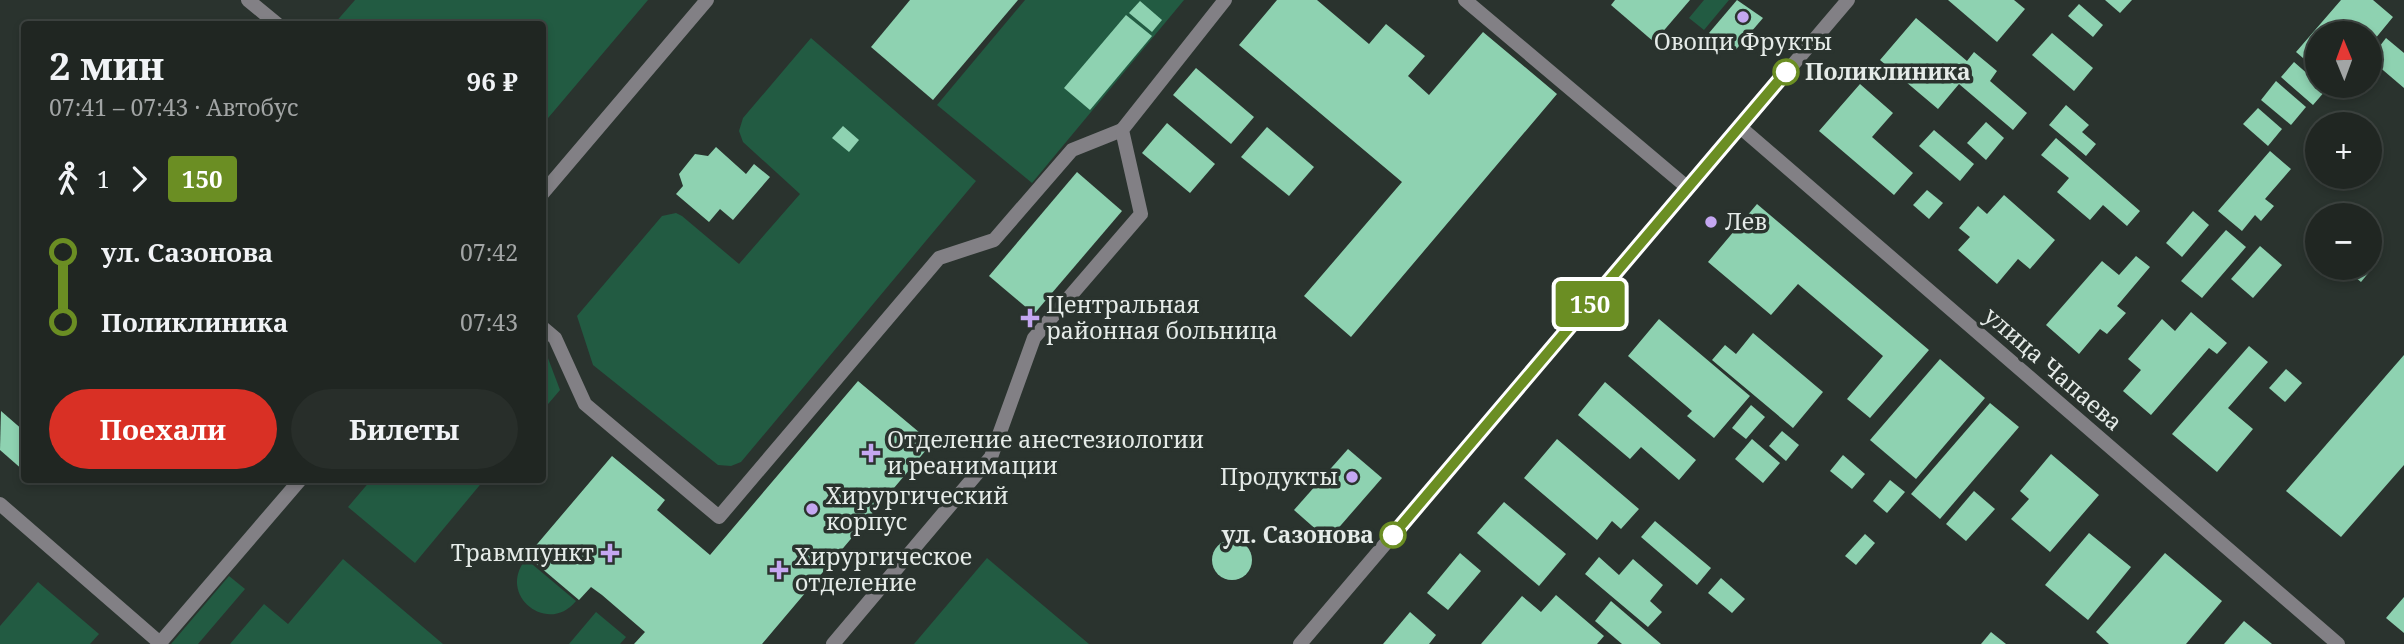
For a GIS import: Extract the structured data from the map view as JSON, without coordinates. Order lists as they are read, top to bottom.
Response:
{
  "streets": {
    "street": ["улица Чапаева"]
  },
  "places": {
    "other": [
      "Овощи Фрукты",
      "Поликлиника",
      "Лев",
      "Продукты",
      "Хирургический корпус",
      "ул. Сазонова"
    ],
    "health": [
      "Центральная районная больница",
      "Отделение анестезиологии и реанимации",
      "Травмпункт",
      "Хирургическое отделение"
    ]
  },
  "lines": ["bus line 150"],
  "north": "top",
  "page": {
    "on_map": "150",
    "map_buttons": ["+", "−"],
    "heading": ["2 мин", "07:41 – 07:43 · Автобус", "96 ₽"],
    "legs": ["1", "150"],
    "list": [
      {
        "name": "ул. Сазонова",
        "value": "07:42"
      },
      {
        "name": "Поликлиника",
        "value": "07:43"
      }
    ],
    "buttons": ["Поехали", "Билеты"]
  }
}
